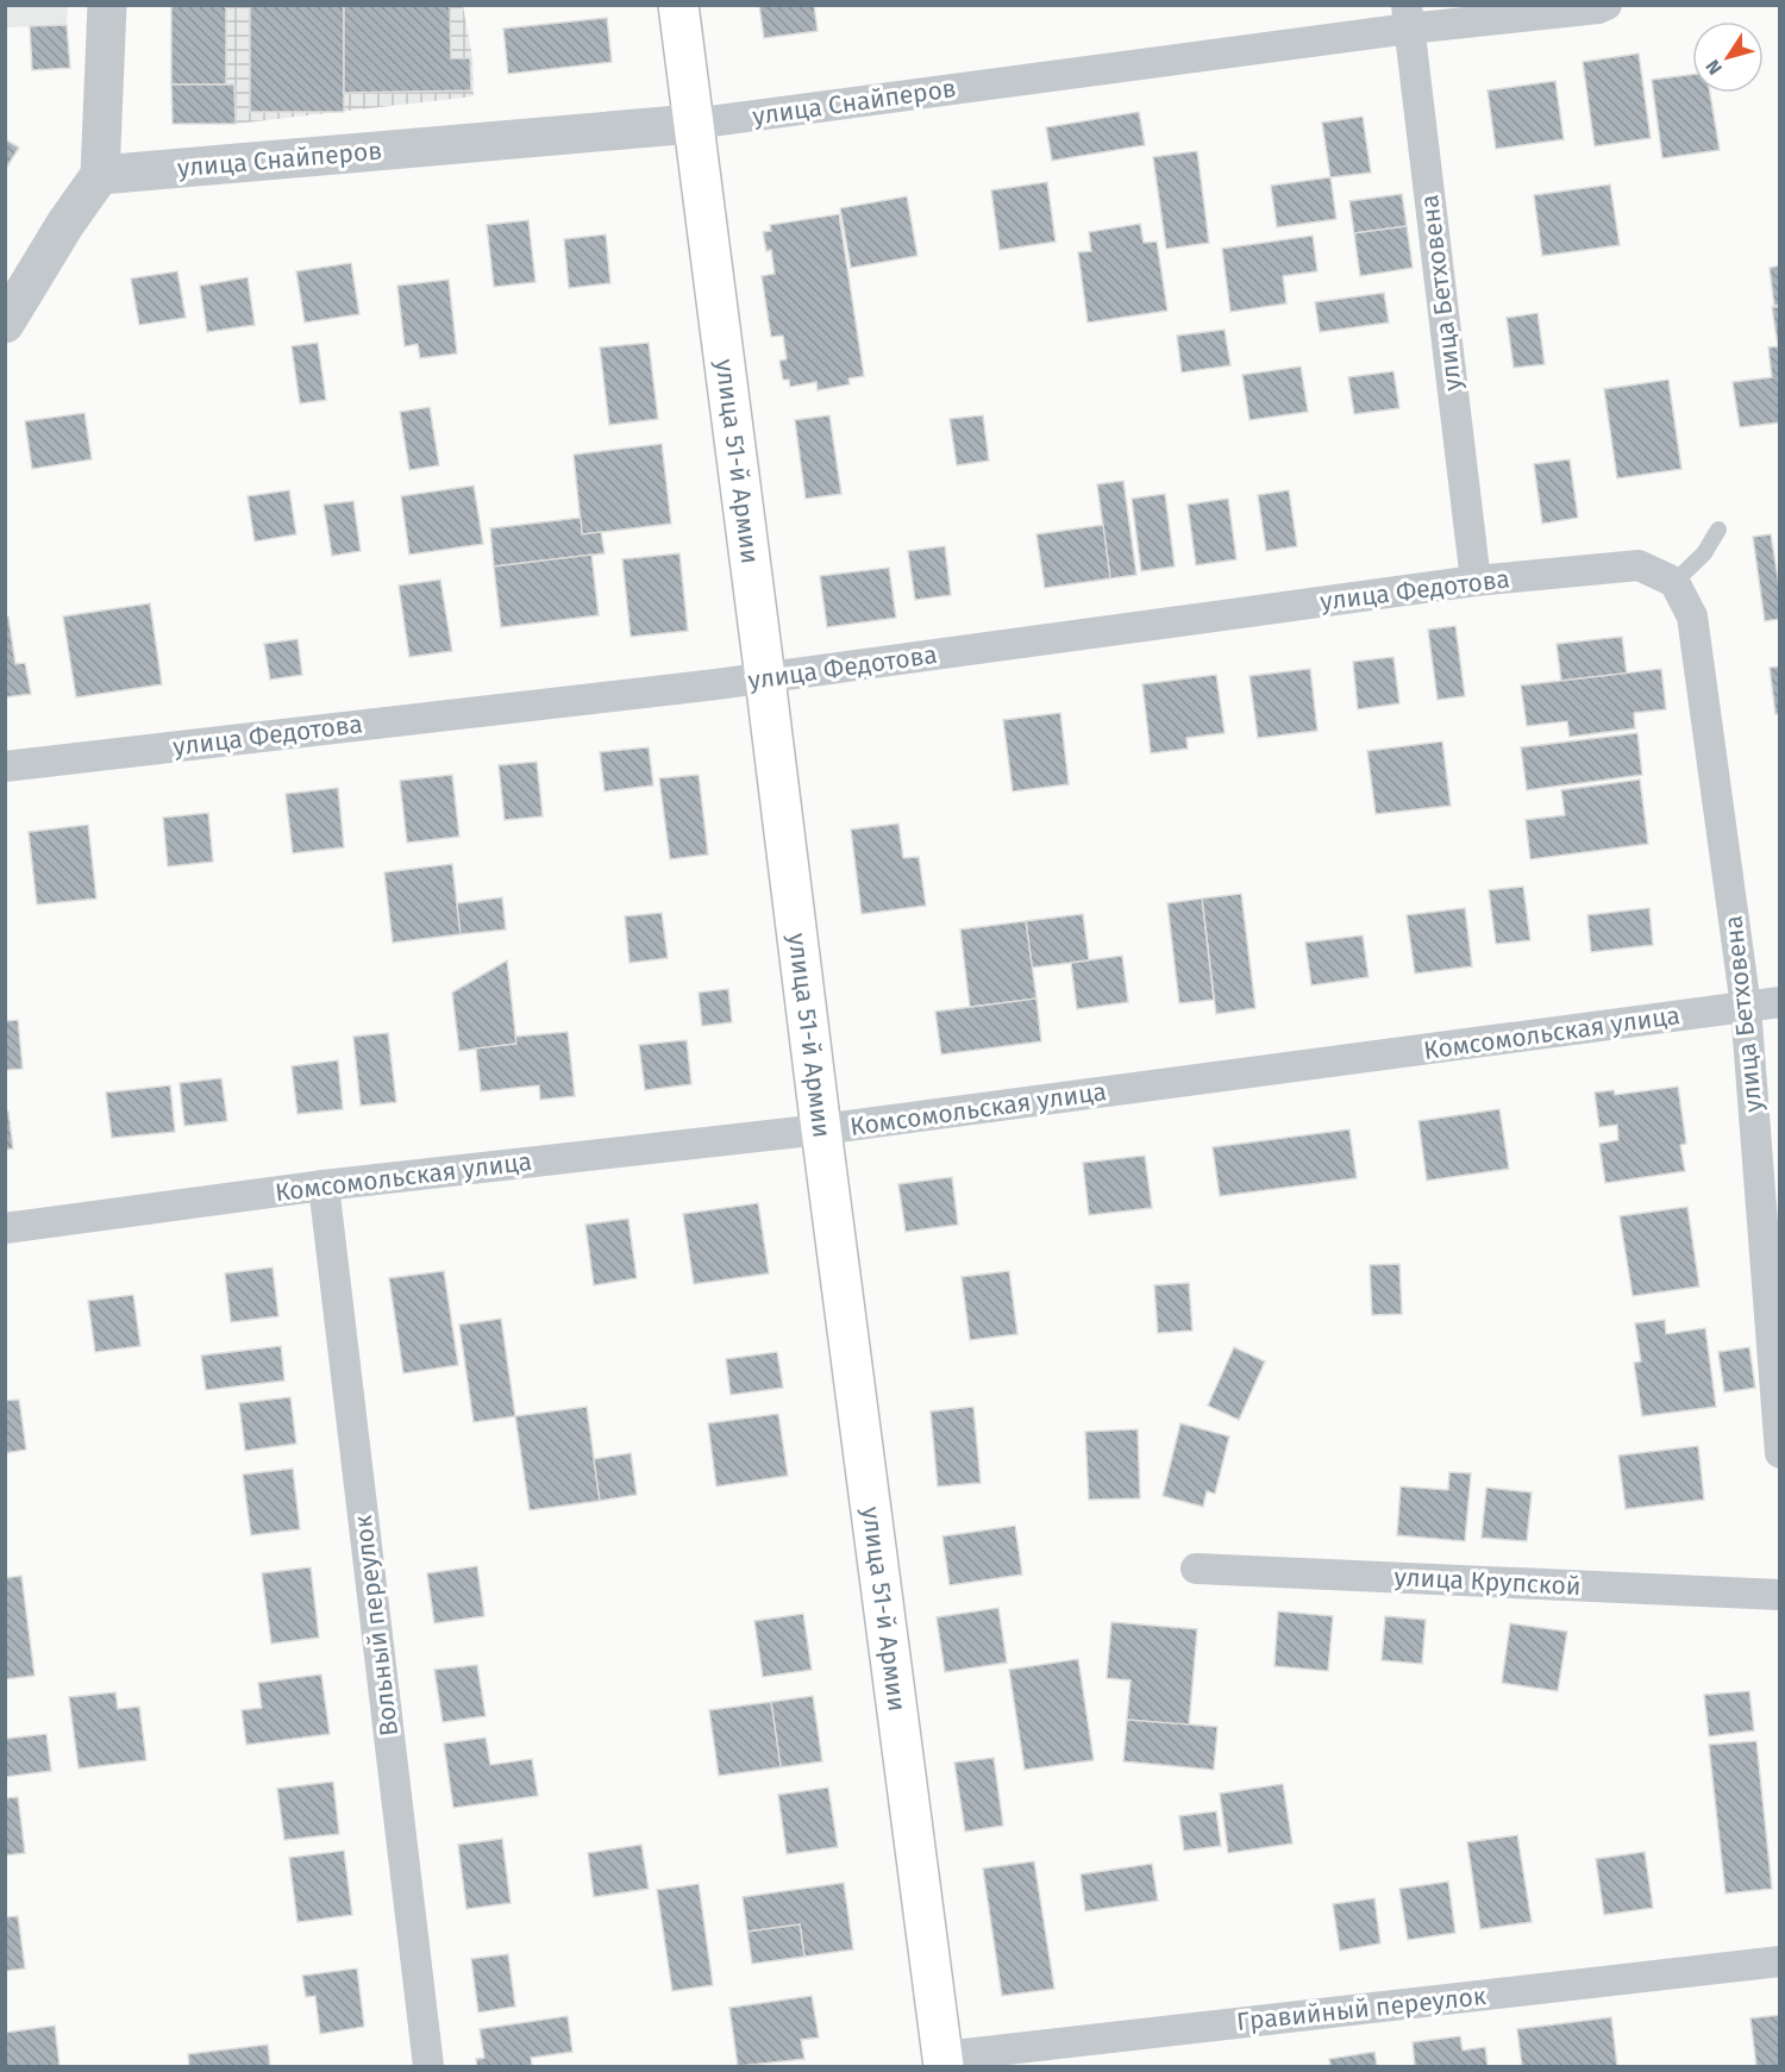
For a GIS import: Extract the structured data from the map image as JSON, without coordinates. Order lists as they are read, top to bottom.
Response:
{
  "streets": {
    "main road": ["улица 51-й Армии"],
    "street": [
      "улица Снайперов",
      "улица Бетховена",
      "улица Федотова",
      "Комсомольская улица",
      "улица Крупской",
      "Вольный переулок",
      "Гравийный переулок"
    ]
  },
  "crossings": [
    ["улица Снайперов", "улица Бетховена"],
    ["улица Снайперов", "улица 51-й Армии"],
    ["улица Бетховена", "улица Федотова"],
    ["улица Бетховена", "Комсомольская улица"],
    ["улица 51-й Армии", "улица Федотова"],
    ["улица 51-й Армии", "Комсомольская улица"],
    ["улица 51-й Армии", "Гравийный переулок"],
    ["Комсомольская улица", "Вольный переулок"]
  ],
  "north": "bottom left"
}
